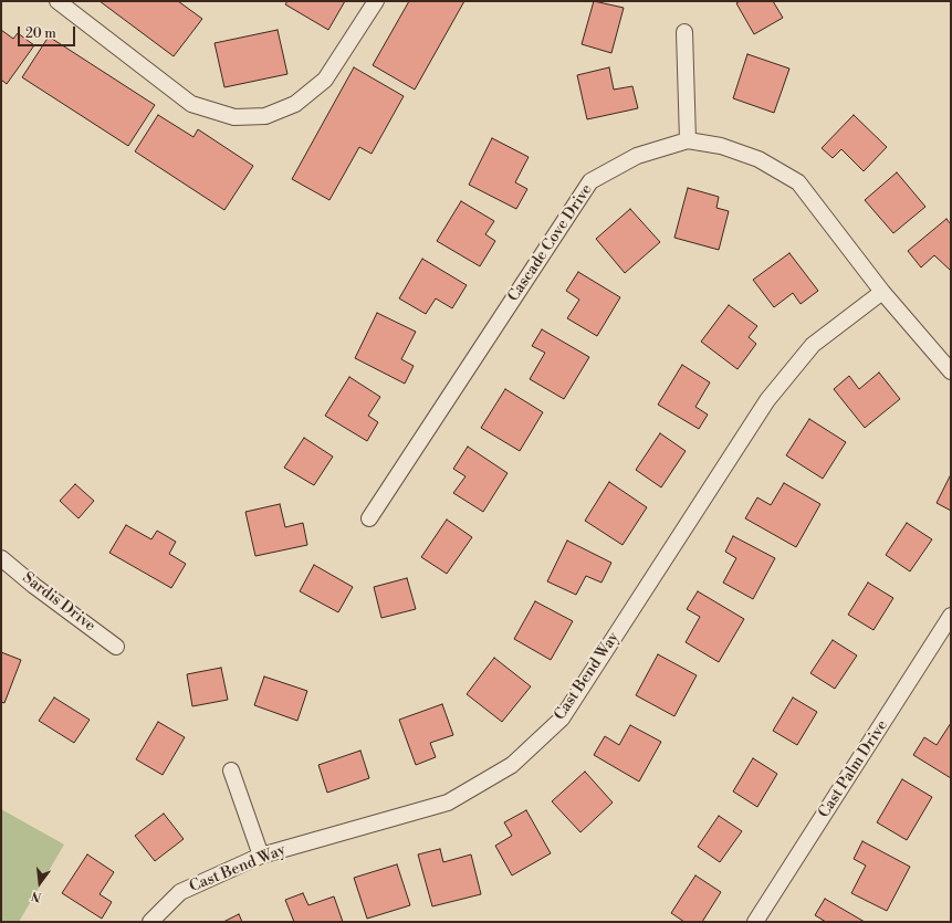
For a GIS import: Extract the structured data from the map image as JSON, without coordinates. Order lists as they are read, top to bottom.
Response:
{
  "streets": {
    "street": [
      "Cascade Cove Drive",
      "Sardis Drive",
      "Cast Bend Way",
      "Cast Palm Drive"
    ]
  },
  "crossings": [
    ["Cascade Cove Drive", "Cast Bend Way"]
  ],
  "scale_bar": "20 m",
  "north": "bottom"
}
